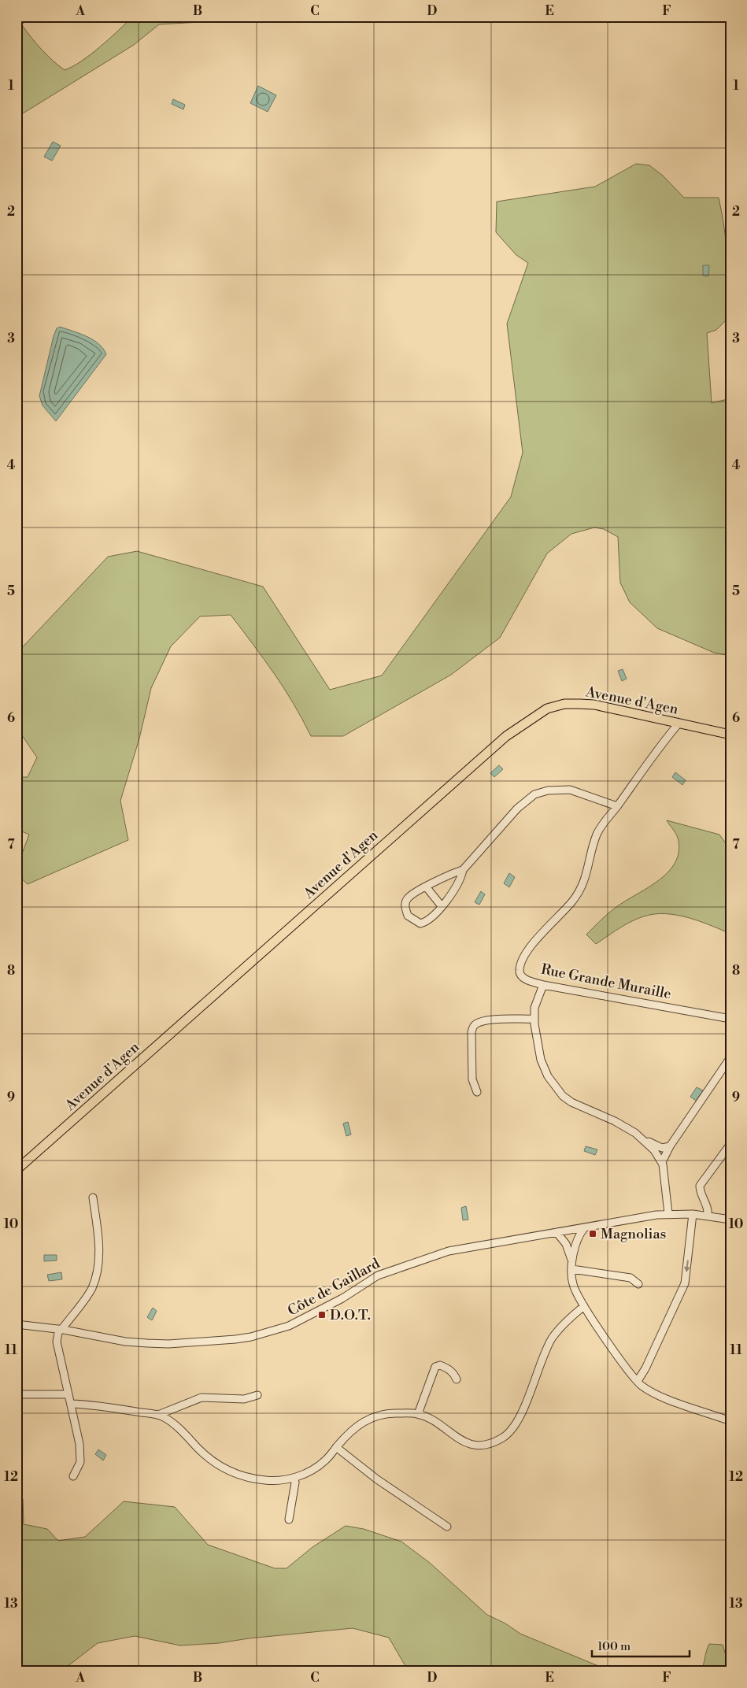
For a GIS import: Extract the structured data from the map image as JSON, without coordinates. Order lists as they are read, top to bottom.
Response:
{
  "streets": {
    "main road": ["Avenue d'Agen"],
    "street": ["Rue Grande Muraille", "Côte de Gaillard"]
  },
  "crossings": [
    ["Avenue d'Agen", "Rue Grande Muraille"]
  ],
  "places": {
    "transit": ["Magnolias", "D.O.T."]
  },
  "scale_bar": "100 m",
  "grid": {
    "columns": [
      "A",
      "B",
      "C",
      "D",
      "E",
      "F"
    ],
    "rows": [
      "1",
      "2",
      "3",
      "4",
      "5",
      "6",
      "7",
      "8",
      "9",
      "10",
      "11",
      "12",
      "13"
    ]
  }
}
